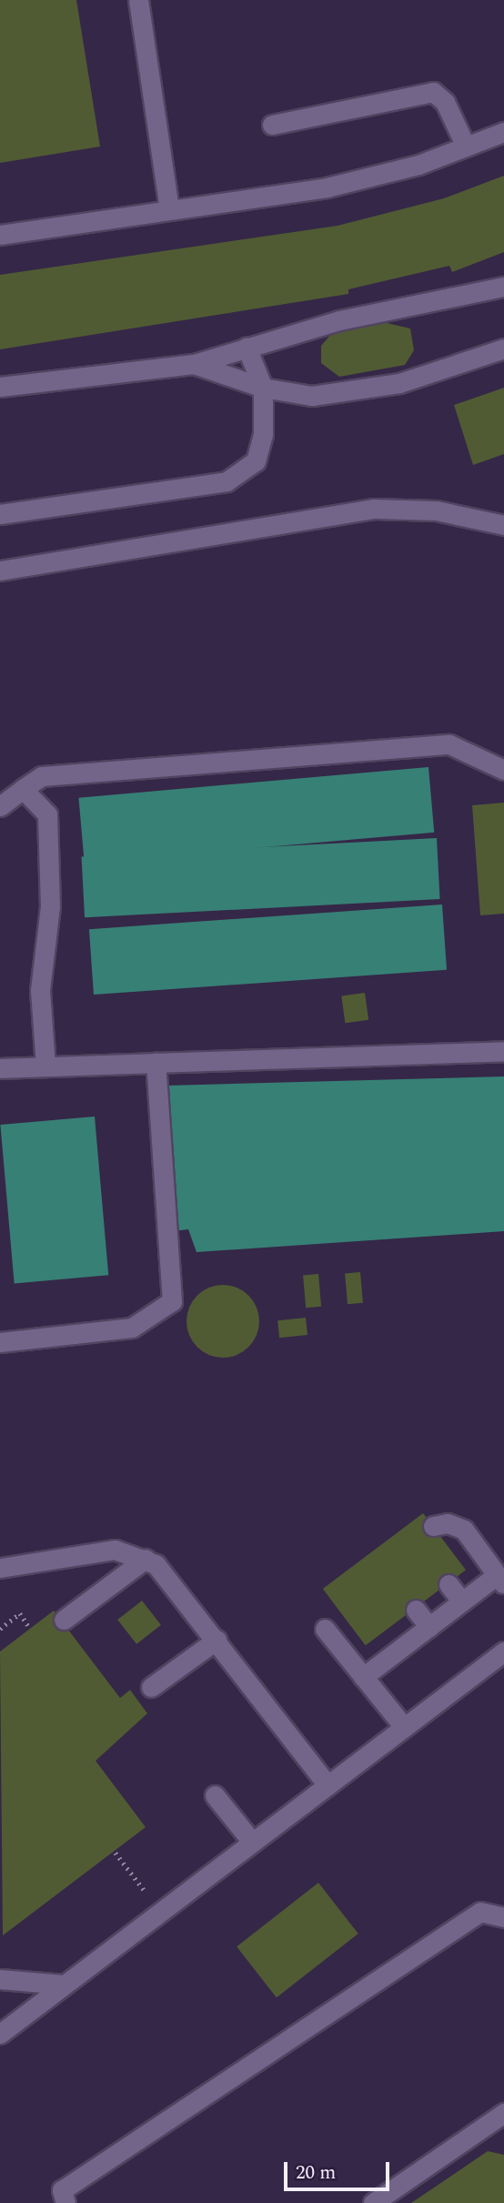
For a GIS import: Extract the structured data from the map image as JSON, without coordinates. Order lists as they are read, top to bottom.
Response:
{
  "scale_bar": "20 m"
}
